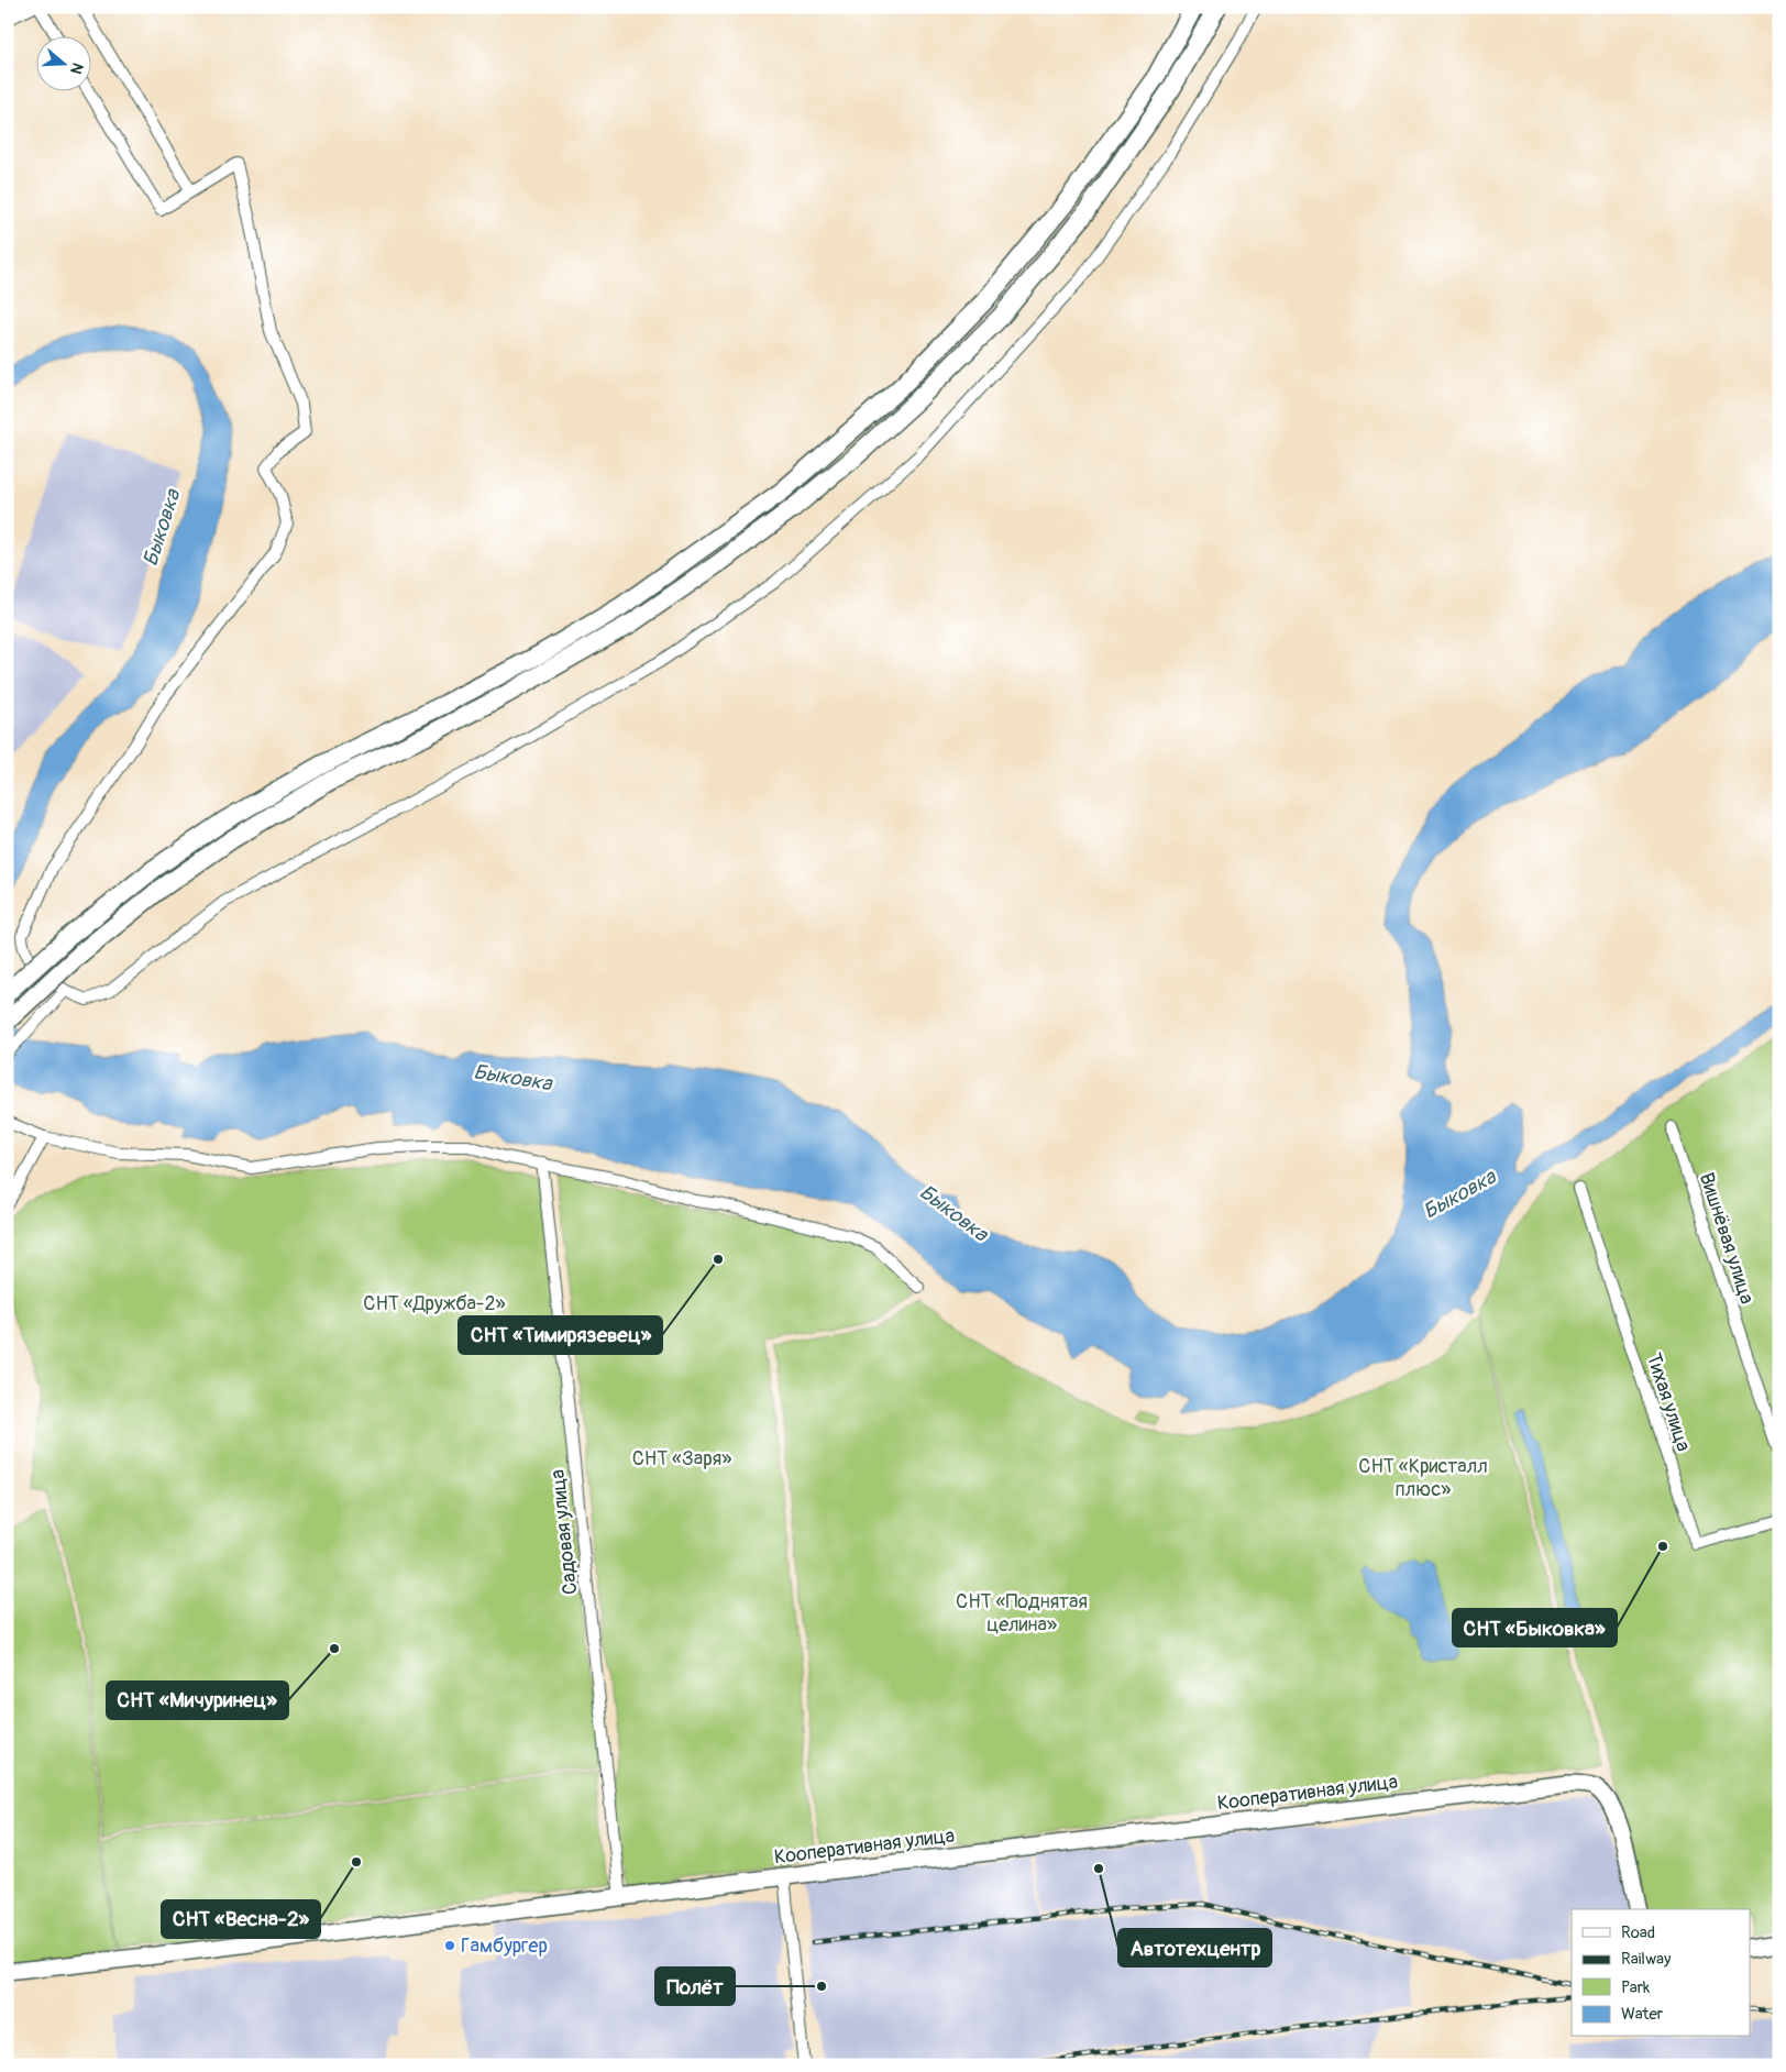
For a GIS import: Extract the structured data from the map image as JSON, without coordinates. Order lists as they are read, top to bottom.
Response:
{
  "streets": {
    "main road": ["Кооперативная улица"],
    "street": ["Вишнёвая улица", "Тихая улица", "Садовая улица"]
  },
  "crossings": [
    ["Садовая улица", "Кооперативная улица"]
  ],
  "water": ["Быковка"],
  "parks": [
    "СНТ «Дружба-2»",
    "СНТ «Заря»",
    "СНТ «Кристалл плюс»",
    "СНТ «Поднятая целина»"
  ],
  "places": [
    "СНТ «Тимирязевец»",
    "СНТ «Быковка»",
    "СНТ «Мичуринец»",
    "СНТ «Весна-2»",
    "Автотехцентр",
    "Гамбургер",
    "Полёт"
  ],
  "legend": [
    "Road",
    "Railway",
    "Park",
    "Water"
  ],
  "north": "right"
}
